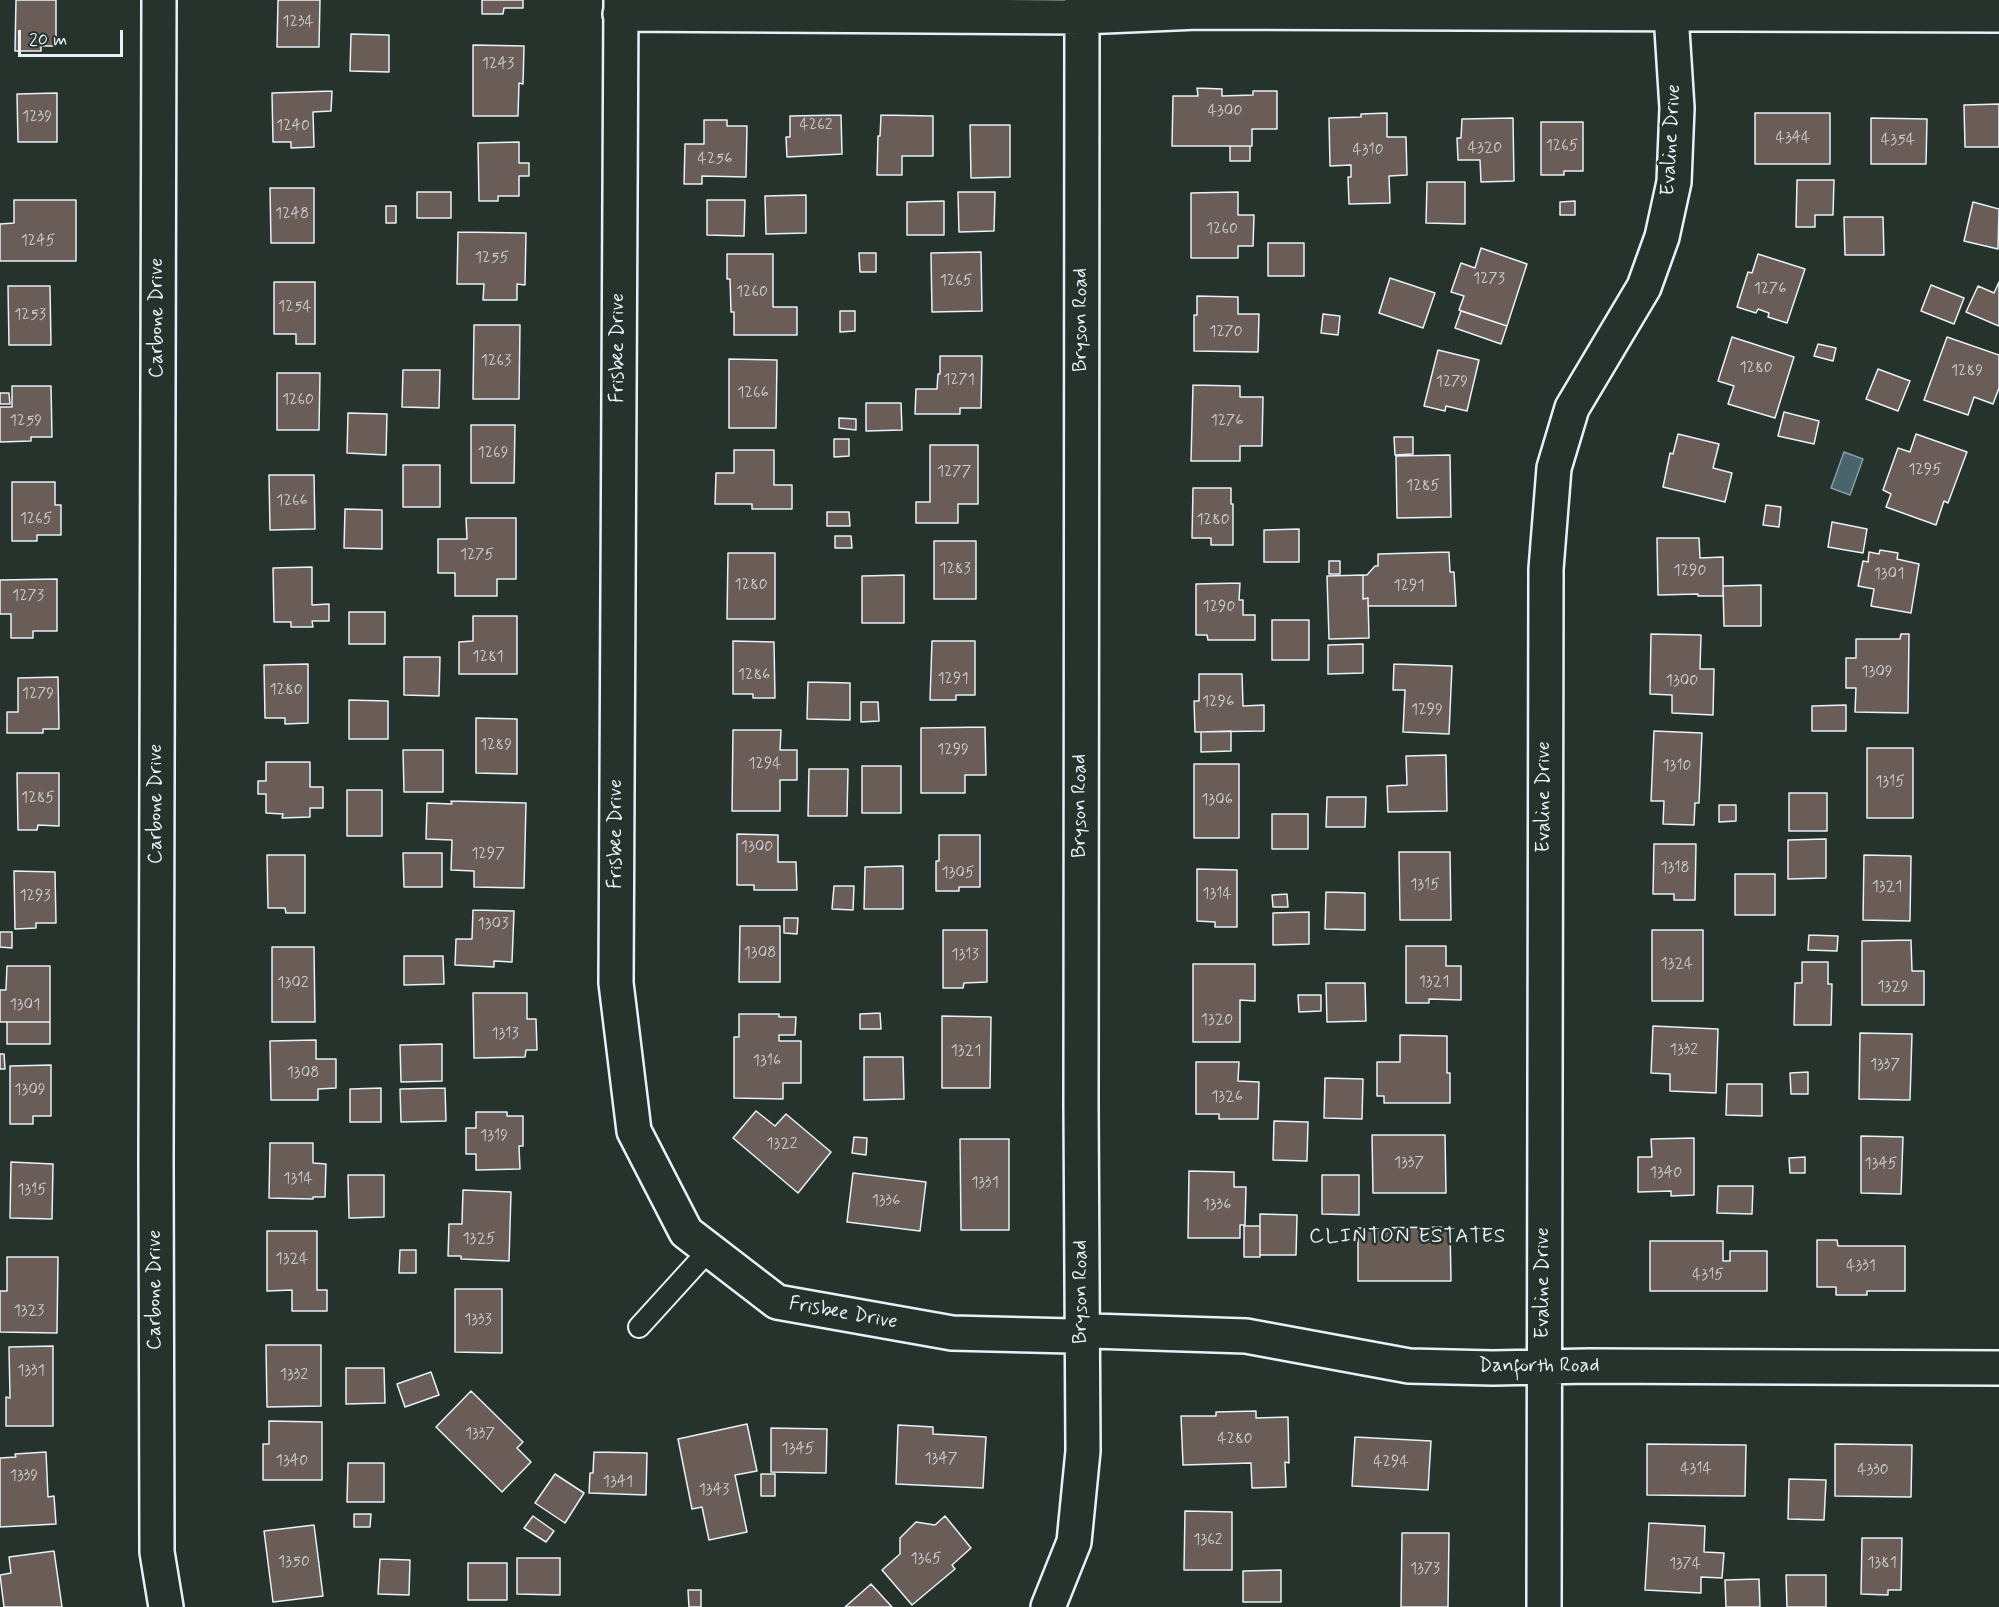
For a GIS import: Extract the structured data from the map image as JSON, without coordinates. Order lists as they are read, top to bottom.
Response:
{
  "streets": {
    "street": [
      "Evaline Drive",
      "Carbone Drive",
      "Bryson Road",
      "Frisbee Drive",
      "Danforth Road"
    ]
  },
  "crossings": [
    ["Evaline Drive", "Danforth Road"],
    ["Bryson Road", "Frisbee Drive"],
    ["Bryson Road", "Danforth Road"],
    ["Frisbee Drive", "Danforth Road"]
  ],
  "districts": ["CLINTON ESTATES"],
  "house_numbers": [
    "1234",
    "1243",
    "4300",
    "1239",
    "4262",
    "1240",
    "4344",
    "4354",
    "1265",
    "4320",
    "4310",
    "4256",
    "1248",
    "1260",
    "1245",
    "1255",
    "1273",
    "1265",
    "1276",
    "1260",
    "1254",
    "1253",
    "1270",
    "1263",
    "1280",
    "1289",
    "1271",
    "1279",
    "1266",
    "1260",
    "1259",
    "1276",
    "1269",
    "1295",
    "1277",
    "1285",
    "1266",
    "1265",
    "1280",
    "1275",
    "1283",
    "1290",
    "1301",
    "1280",
    "1291",
    "1273",
    "1290",
    "1281",
    "1309",
    "1286",
    "1291",
    "1300",
    "1280",
    "1279",
    "1296",
    "1299",
    "1289",
    "1299",
    "1294",
    "1310",
    "1315",
    "1285",
    "1306",
    "1300",
    "1297",
    "1318",
    "1305",
    "1315",
    "1321",
    "1314",
    "1293",
    "1303",
    "1308",
    "1313",
    "1324",
    "1321",
    "1302",
    "1329",
    "1301",
    "1320",
    "1313",
    "1332",
    "1321",
    "1316",
    "1337",
    "1308",
    "1309",
    "1326",
    "1319",
    "1322",
    "1337",
    "1345",
    "1340",
    "1314",
    "1331",
    "1315",
    "1336",
    "1336",
    "1325",
    "1324",
    "4331",
    "4315",
    "1323",
    "1333",
    "1331",
    "1332",
    "1337",
    "4280",
    "1345",
    "1347",
    "1340",
    "4294",
    "4314",
    "4330",
    "1339",
    "1341",
    "1343",
    "1362",
    "1365",
    "1350",
    "1381",
    "1374",
    "1373"
  ],
  "scale_bar": "20 m"
}
